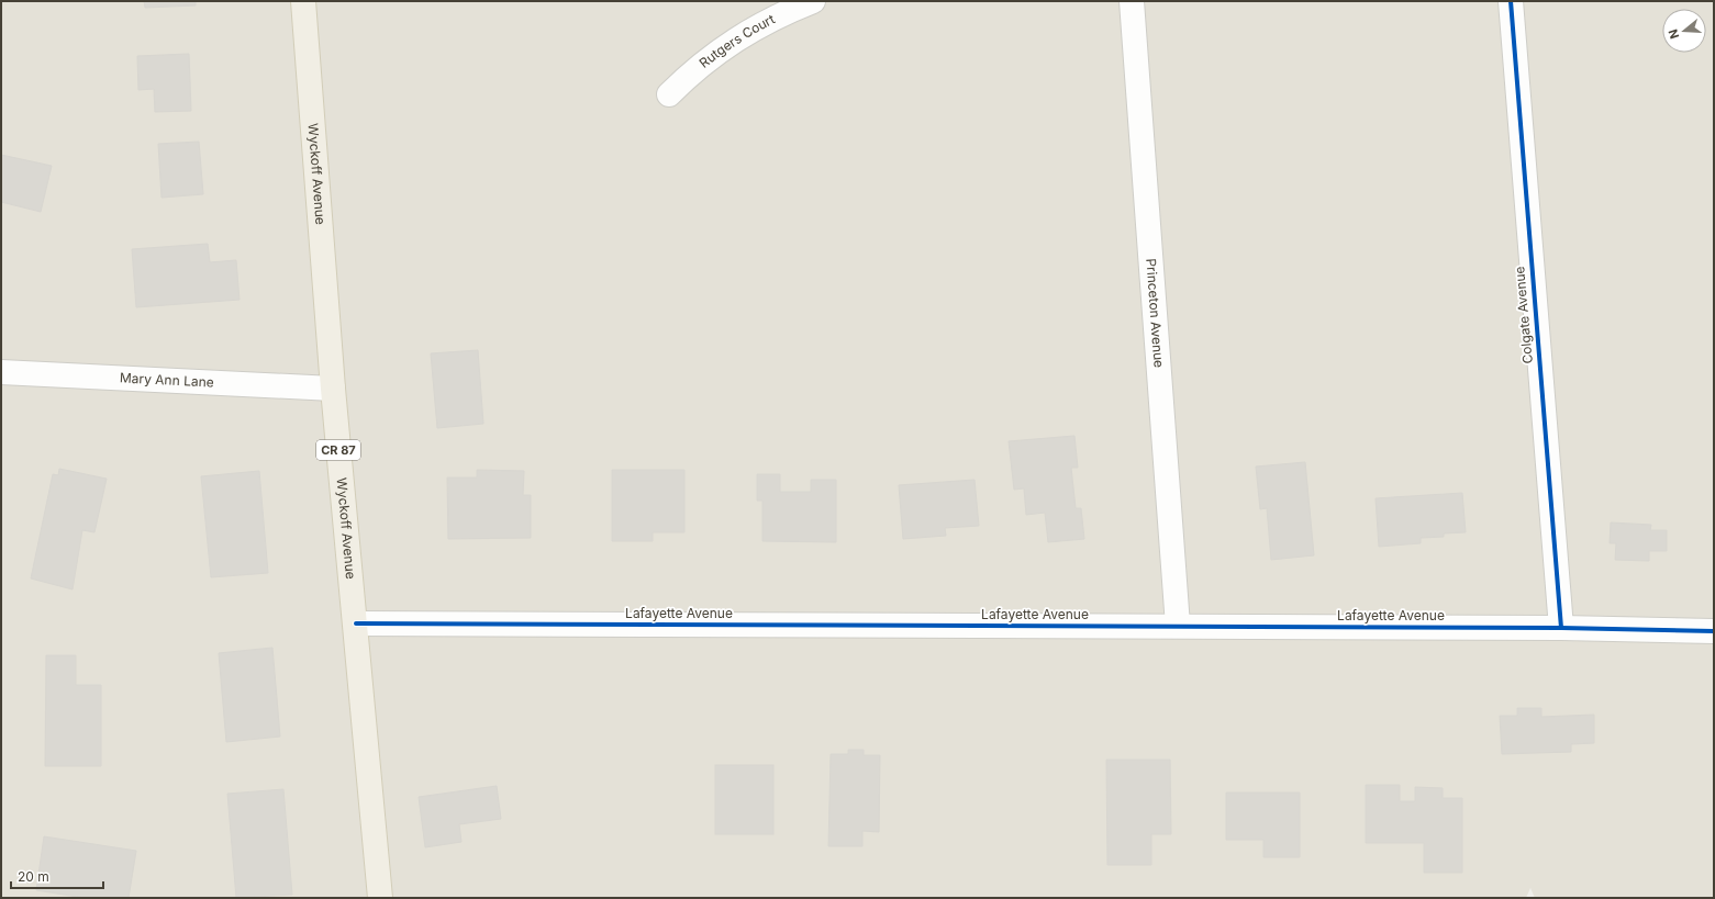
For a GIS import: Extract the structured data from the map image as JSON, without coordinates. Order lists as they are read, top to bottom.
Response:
{
  "streets": {
    "main road": ["Wyckoff Avenue", "CR 87"],
    "street": [
      "Rutgers Court",
      "Princeton Avenue",
      "Colgate Avenue",
      "Mary Ann Lane",
      "Lafayette Avenue"
    ]
  },
  "crossings": [
    ["Wyckoff Avenue", "Mary Ann Lane"],
    ["Wyckoff Avenue", "Lafayette Avenue"],
    ["Princeton Avenue", "Lafayette Avenue"],
    ["Colgate Avenue", "Lafayette Avenue"]
  ],
  "scale_bar": "20 m",
  "north": "left"
}
